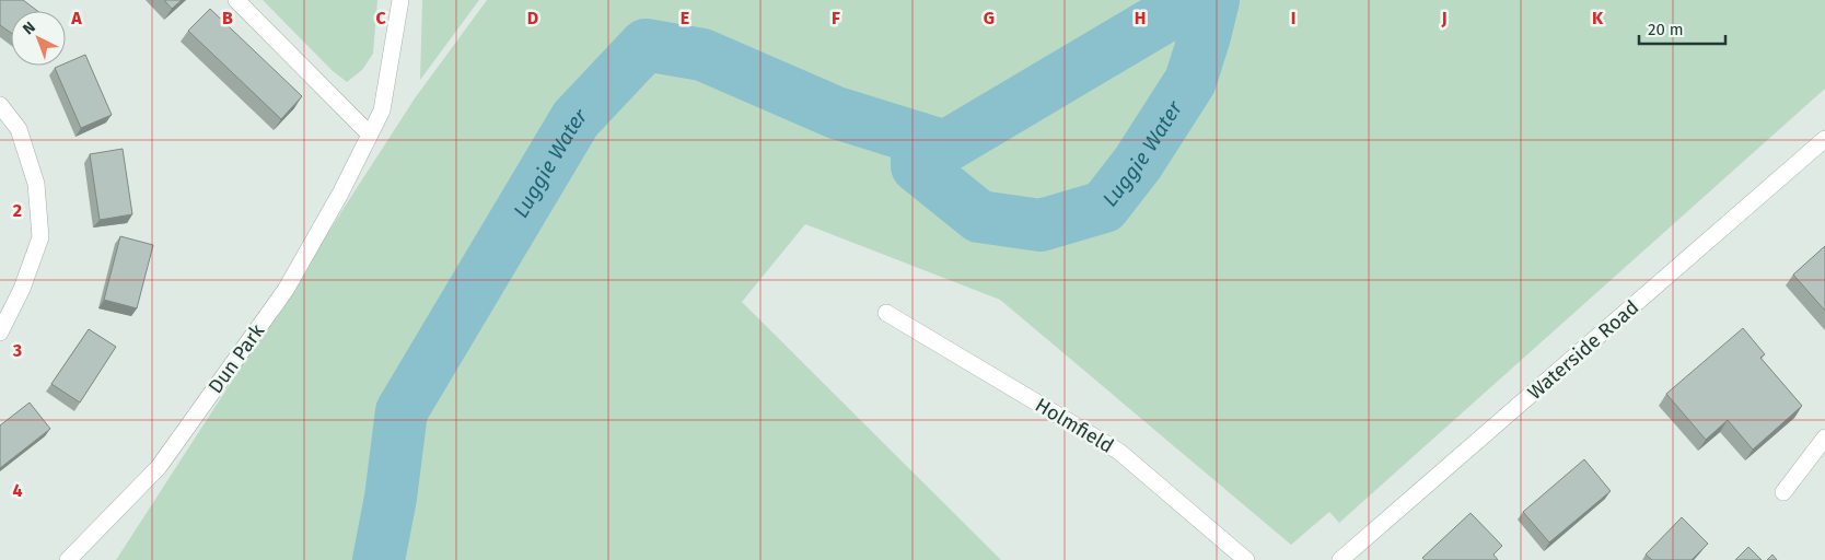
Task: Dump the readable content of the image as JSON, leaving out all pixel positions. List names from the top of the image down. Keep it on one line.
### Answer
{"streets":{"street":["Waterside Road","Dun Park","Holmfield"]},"water":["Luggie Water"],"scale_bar":"20 m","north":"top left","grid":{"columns":["A","B","C","D","E","F","G","H","I","J","K"],"rows":["2","3","4"]}}
